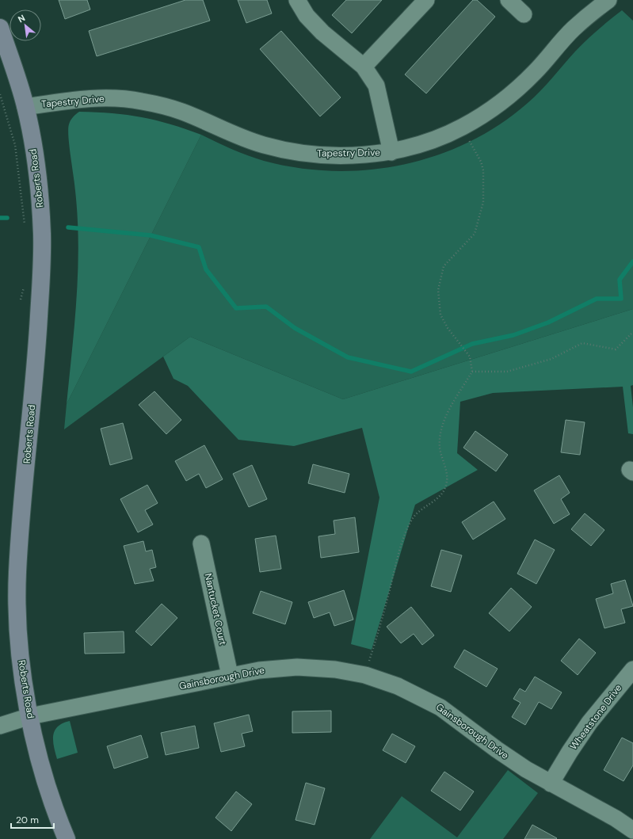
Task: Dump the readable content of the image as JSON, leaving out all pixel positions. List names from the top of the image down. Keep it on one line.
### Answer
{"streets":{"main road":["Roberts Road"],"street":["Tapestry Drive","Nantucket Court","Gainsborough Drive","Wheatstone Drive"]},"crossings":[["Tapestry Drive","Roberts Road"],["Roberts Road","Gainsborough Drive"],["Nantucket Court","Gainsborough Drive"],["Gainsborough Drive","Wheatstone Drive"]],"scale_bar":"20 m","north":"top left"}
